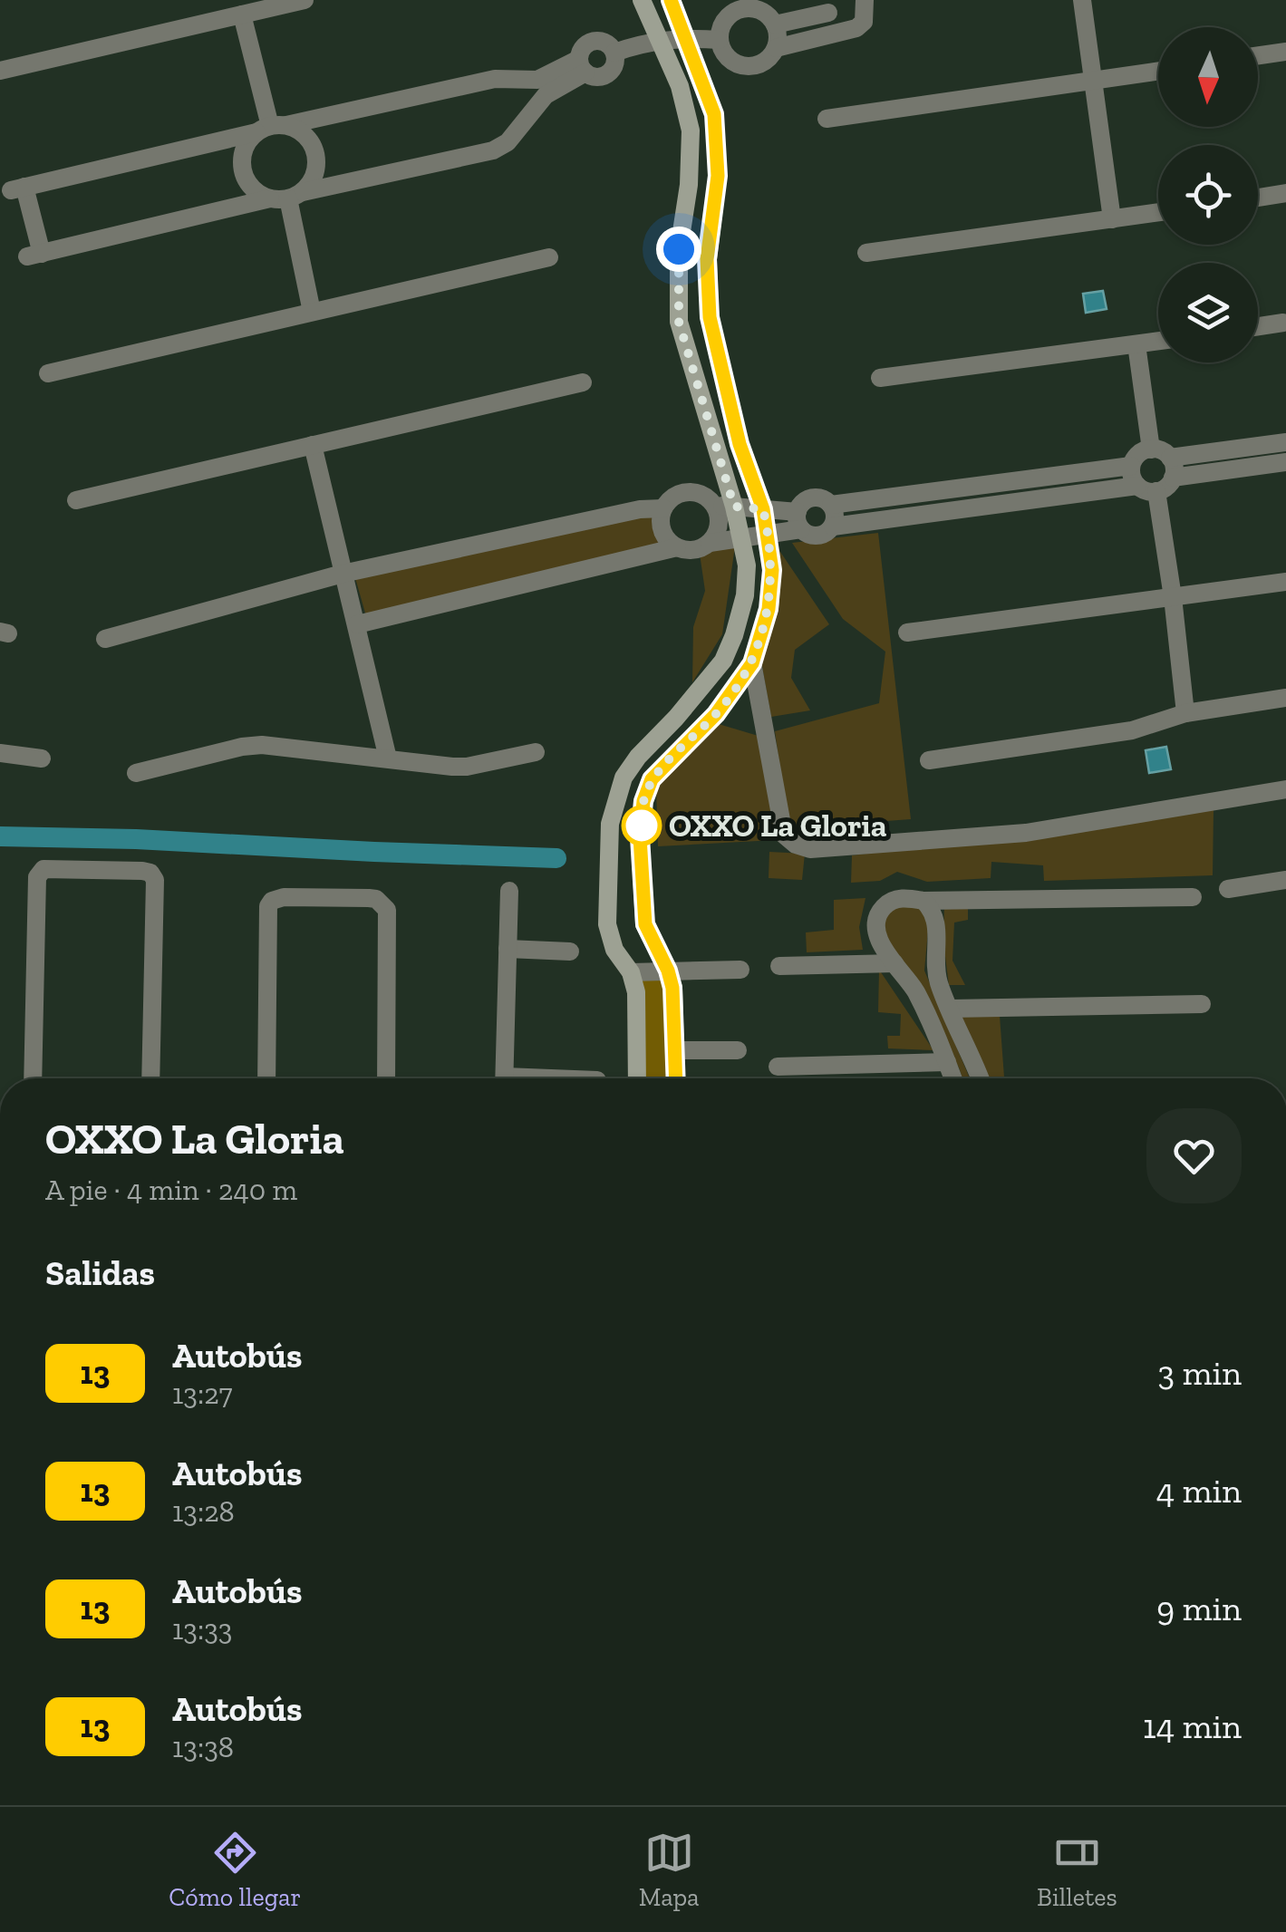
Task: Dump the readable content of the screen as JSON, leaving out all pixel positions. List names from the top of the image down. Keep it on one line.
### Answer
{"places":["OXXO La Gloria"],"lines":["bus line 13"],"north":"bottom","page":{"heading":[["OXXO La Gloria","A pie · 4 min · 240 m"],"Salidas"],"list":[{"mark":"13","name":"Autobús","note":"13:27","value":"3 min"},{"mark":"13","name":"Autobús","note":"13:28","value":"4 min"},{"mark":"13","name":"Autobús","note":"13:33","value":"9 min"},{"mark":"13","name":"Autobús","note":"13:38","value":"14 min"}],"tabs":["Cómo llegar","Mapa","Billetes"]}}
